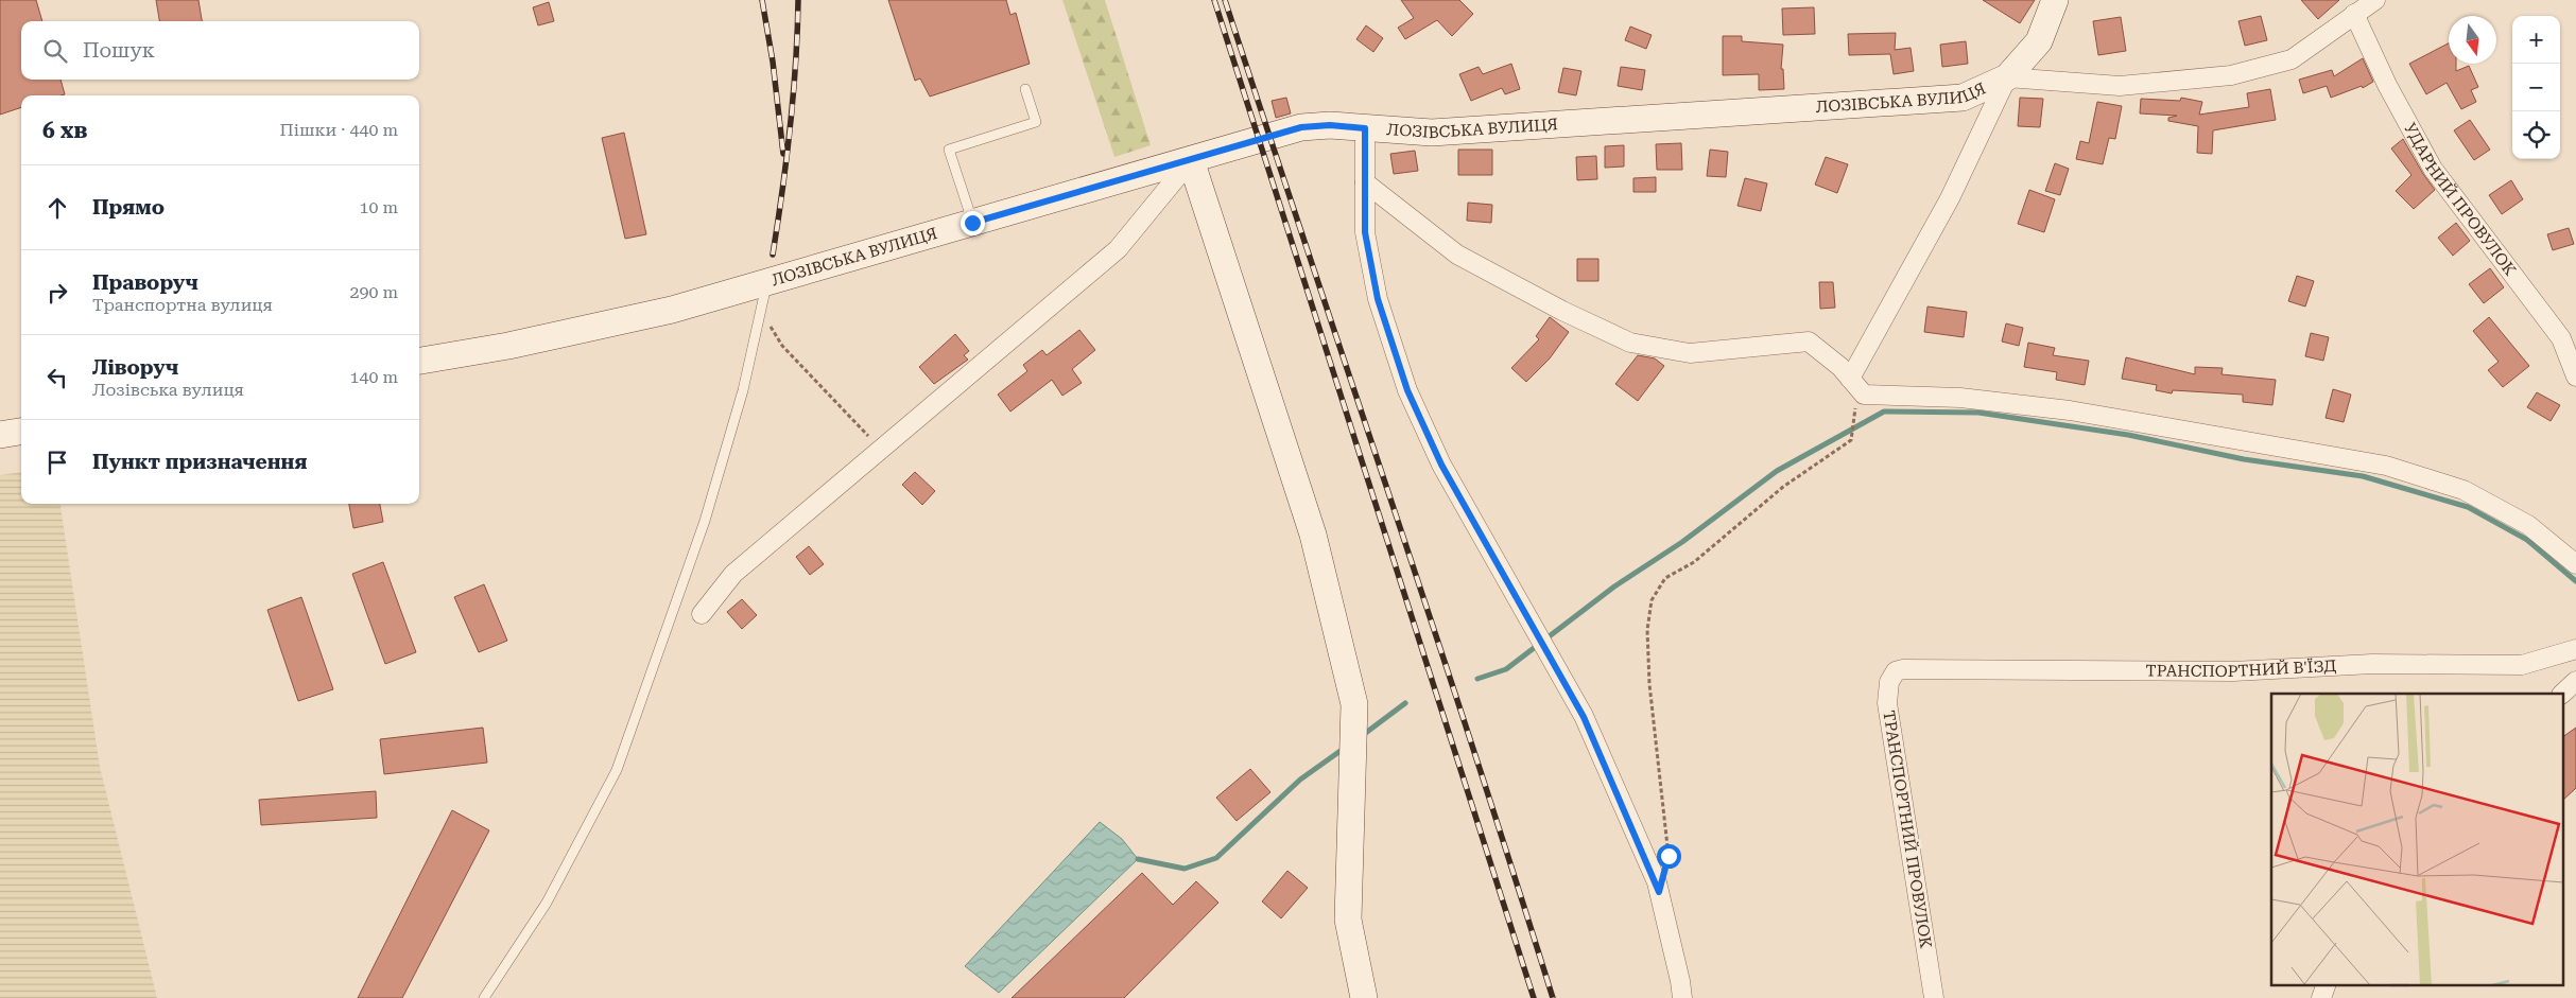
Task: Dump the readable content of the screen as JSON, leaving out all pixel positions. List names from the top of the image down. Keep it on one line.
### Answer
{"streets":{"main road":["ЛОЗІВСЬКА ВУЛИЦЯ"],"street":["УДАРНИЙ ПРОВУЛОК","ТРАНСПОРТНИЙ В'ЇЗД","ТРАНСПОРТНИЙ ПРОВУЛОК"]},"crossings":[["ЛОЗІВСЬКА ВУЛИЦЯ","УДАРНИЙ ПРОВУЛОК"],["ТРАНСПОРТНИЙ В'ЇЗД","ТРАНСПОРТНИЙ ПРОВУЛОК"]],"north":"bottom","page":{"map_buttons":["+","−"],"search":"Пошук","heading":["6 хв","Пішки · 440 m"],"list":[["Прямо","10 m"],["Праворуч","Транспортна вулиця","290 m"],["Ліворуч","Лозівська вулиця","140 m"],"Пункт призначення"]}}
